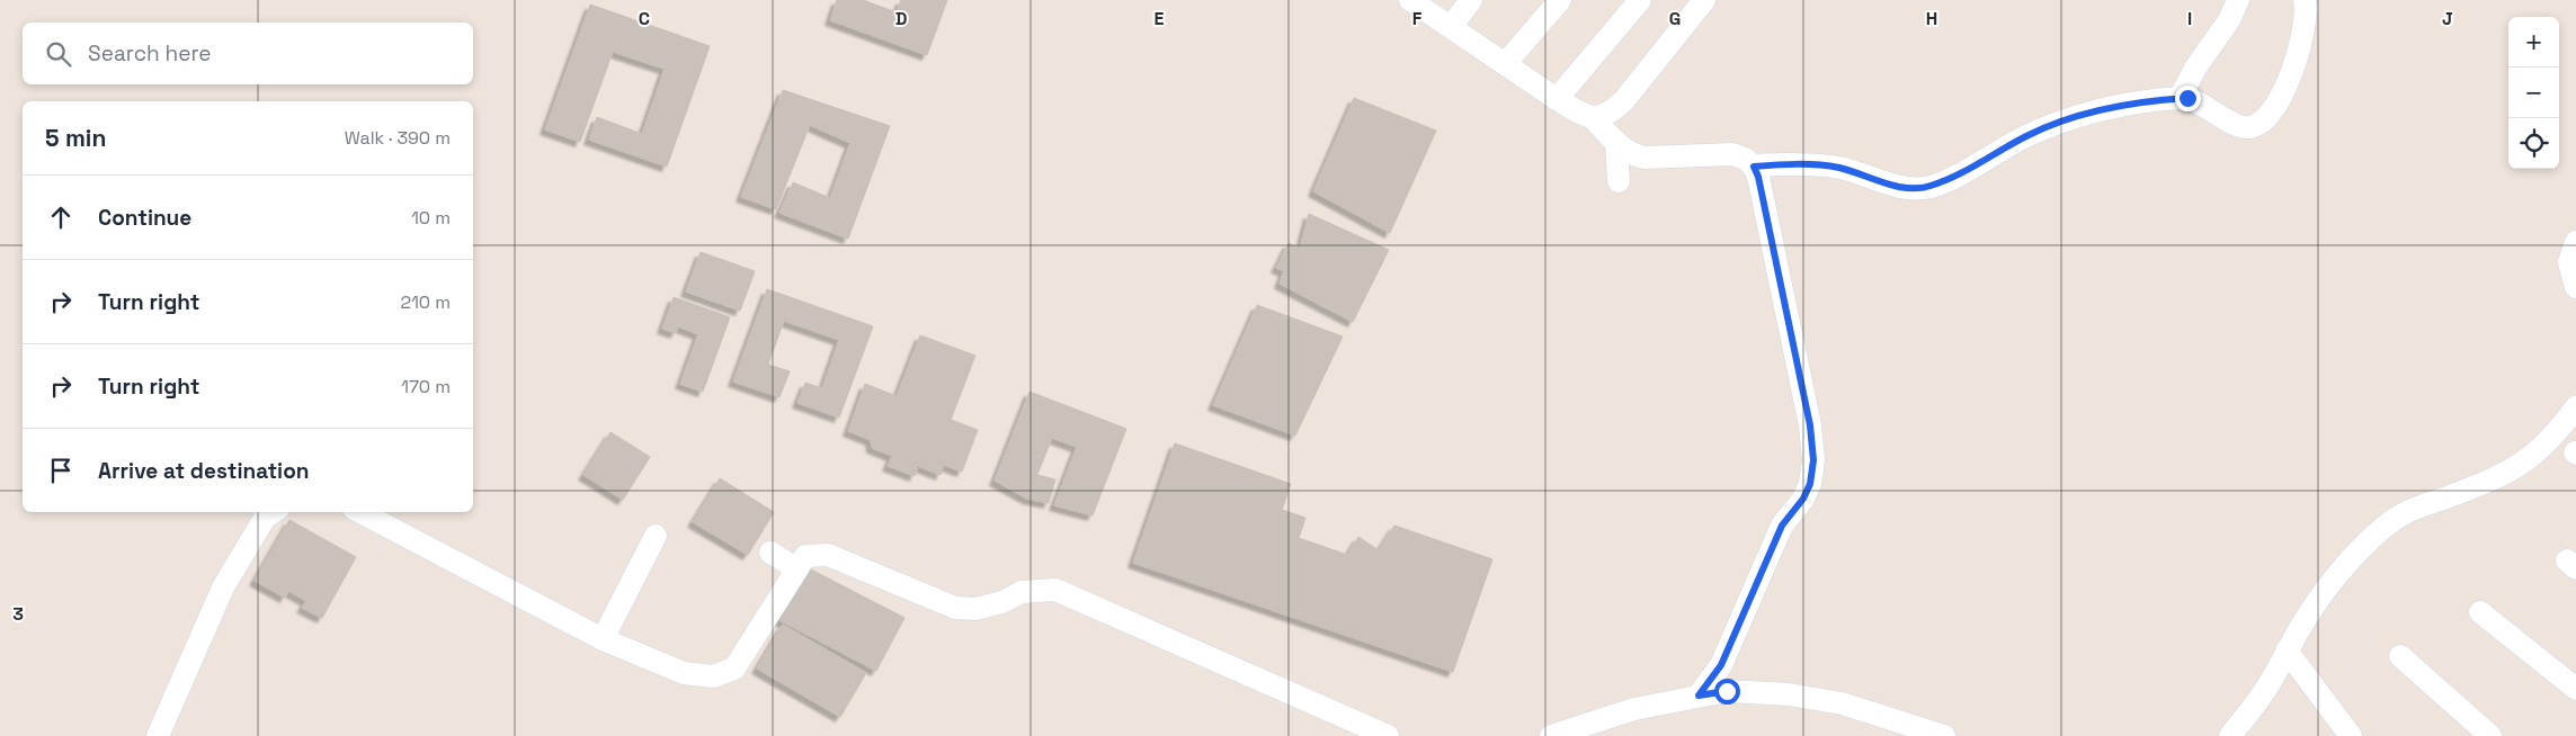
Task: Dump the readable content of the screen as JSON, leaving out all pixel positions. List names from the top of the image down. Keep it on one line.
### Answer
{"page":{"map_buttons":["+","−"],"search":"Search here","heading":["5 min","Walk · 390 m"],"list":[["Continue","10 m"],["Turn right","210 m"],["Turn right","170 m"],"Arrive at destination"]},"grid":{"columns":["C","D","E","F","G","H","I","J"],"rows":["3"]}}
